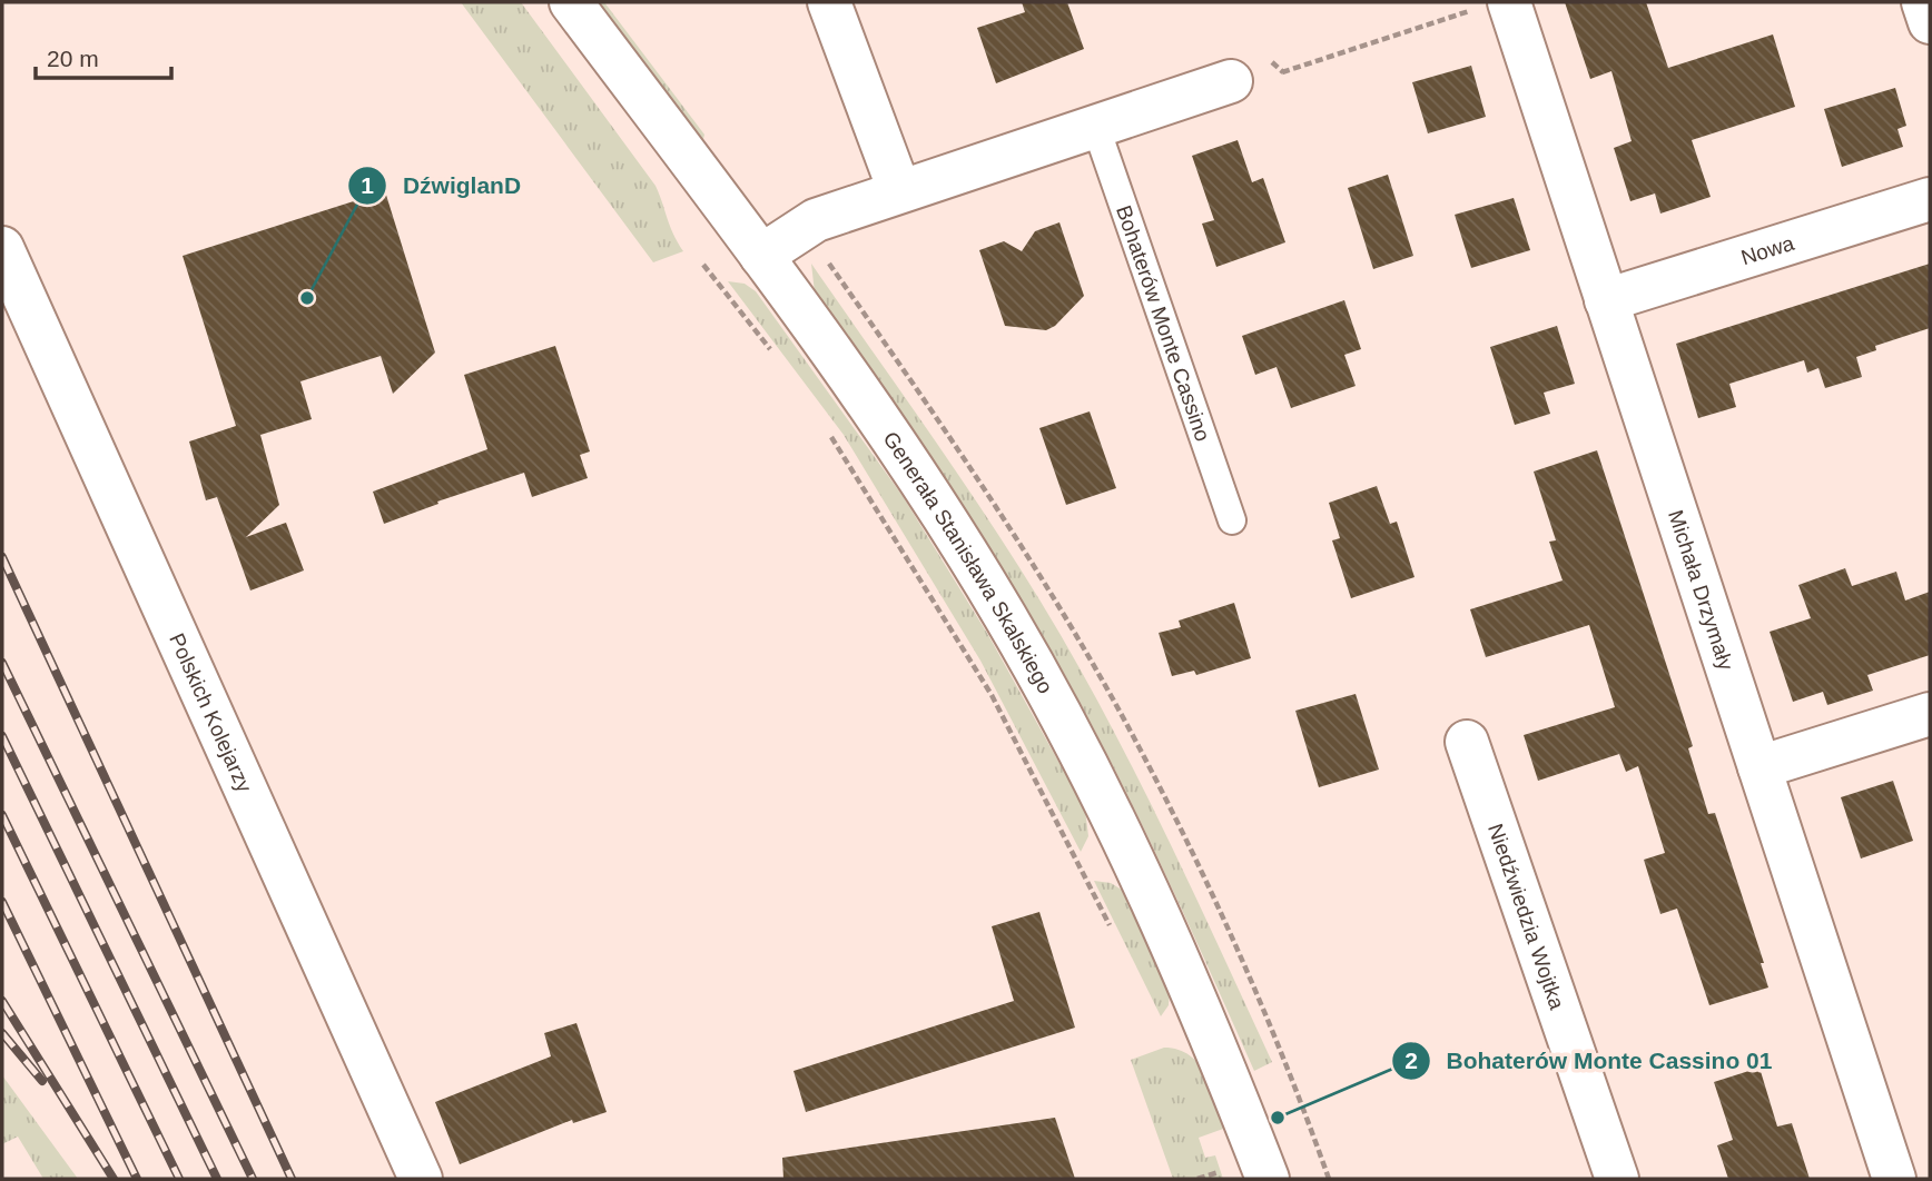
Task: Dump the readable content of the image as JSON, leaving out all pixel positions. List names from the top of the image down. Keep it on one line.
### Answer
{"streets":{"street":["Nowa","Generała Stanisława Skalskiego","Michała Drzymały","Polskich Kolejarzy","Niedźwiedzia Wojtka"],"lane":["Bohaterów Monte Cassino"]},"crossings":[["Nowa","Michała Drzymały"]],"places":["DźwiglanD","Bohaterów Monte Cassino 01"],"scale_bar":"20 m"}
